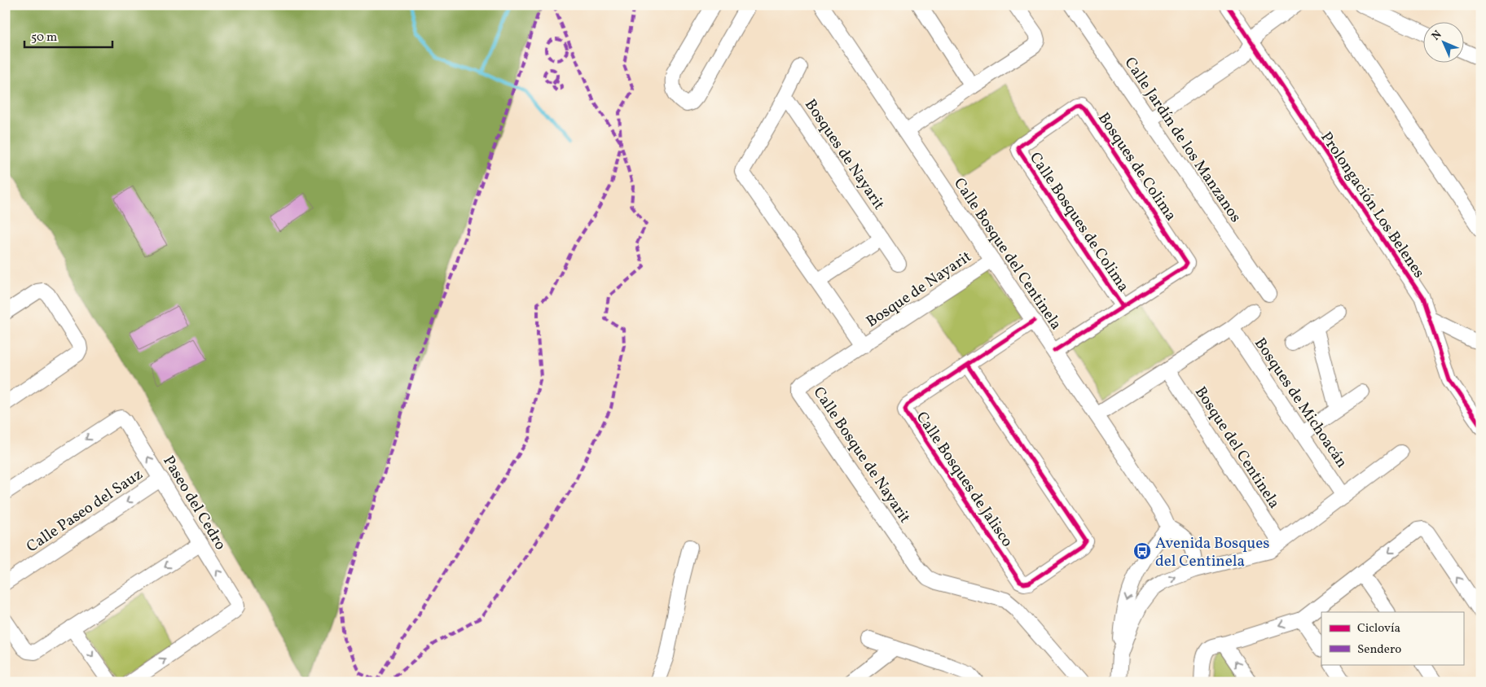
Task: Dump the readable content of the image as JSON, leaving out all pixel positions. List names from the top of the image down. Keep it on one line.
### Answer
{"streets":{"street":["Calle Jardín de los Manzanos","Bosques de Nayarit","Bosques de Colima","Prolongación Los Belenes","Calle Bosques de Colima","Calle Bosque del Centinela","Bosque de Nayarit","Bosques de Michoacán","Bosque del Centinela","Calle Bosque de Nayarit","Calle Bosques de Jalisco","Paseo del Cedro","Calle Paseo del Sauz"]},"crossings":[["Bosques de Colima","Calle Bosques de Colima"],["Calle Bosques de Colima","Calle Bosque del Centinela"],["Calle Bosque del Centinela","Bosque de Nayarit"],["Calle Bosque del Centinela","Calle Bosques de Jalisco"],["Bosque de Nayarit","Calle Bosque de Nayarit"],["Paseo del Cedro","Calle Paseo del Sauz"]],"places":{"bus stop":["Avenida Bosques del Centinela"]},"legend":["Ciclovía","Sendero"],"scale_bar":"50 m","north":"top left"}
